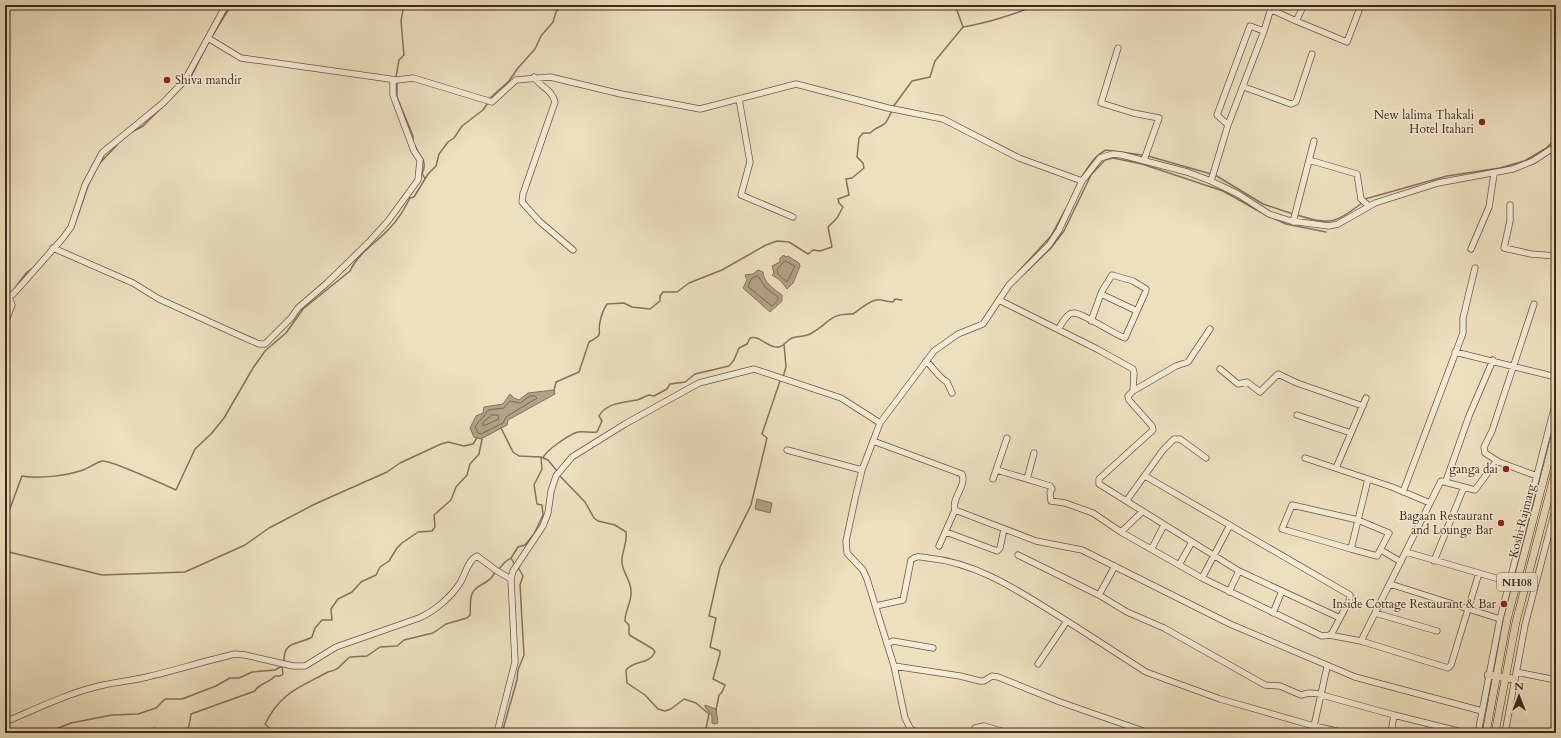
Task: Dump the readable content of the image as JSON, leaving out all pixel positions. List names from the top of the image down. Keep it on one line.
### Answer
{"streets":{"main road":["Koshi Rajmarg","NH08"]},"places":["Shiva mandir","New lalima Thakali Hotel Itahari","ganga dai","Bagaan Restaurant and Lounge Bar","Inside Cottage Restaurant & Bar"],"north":"top"}
